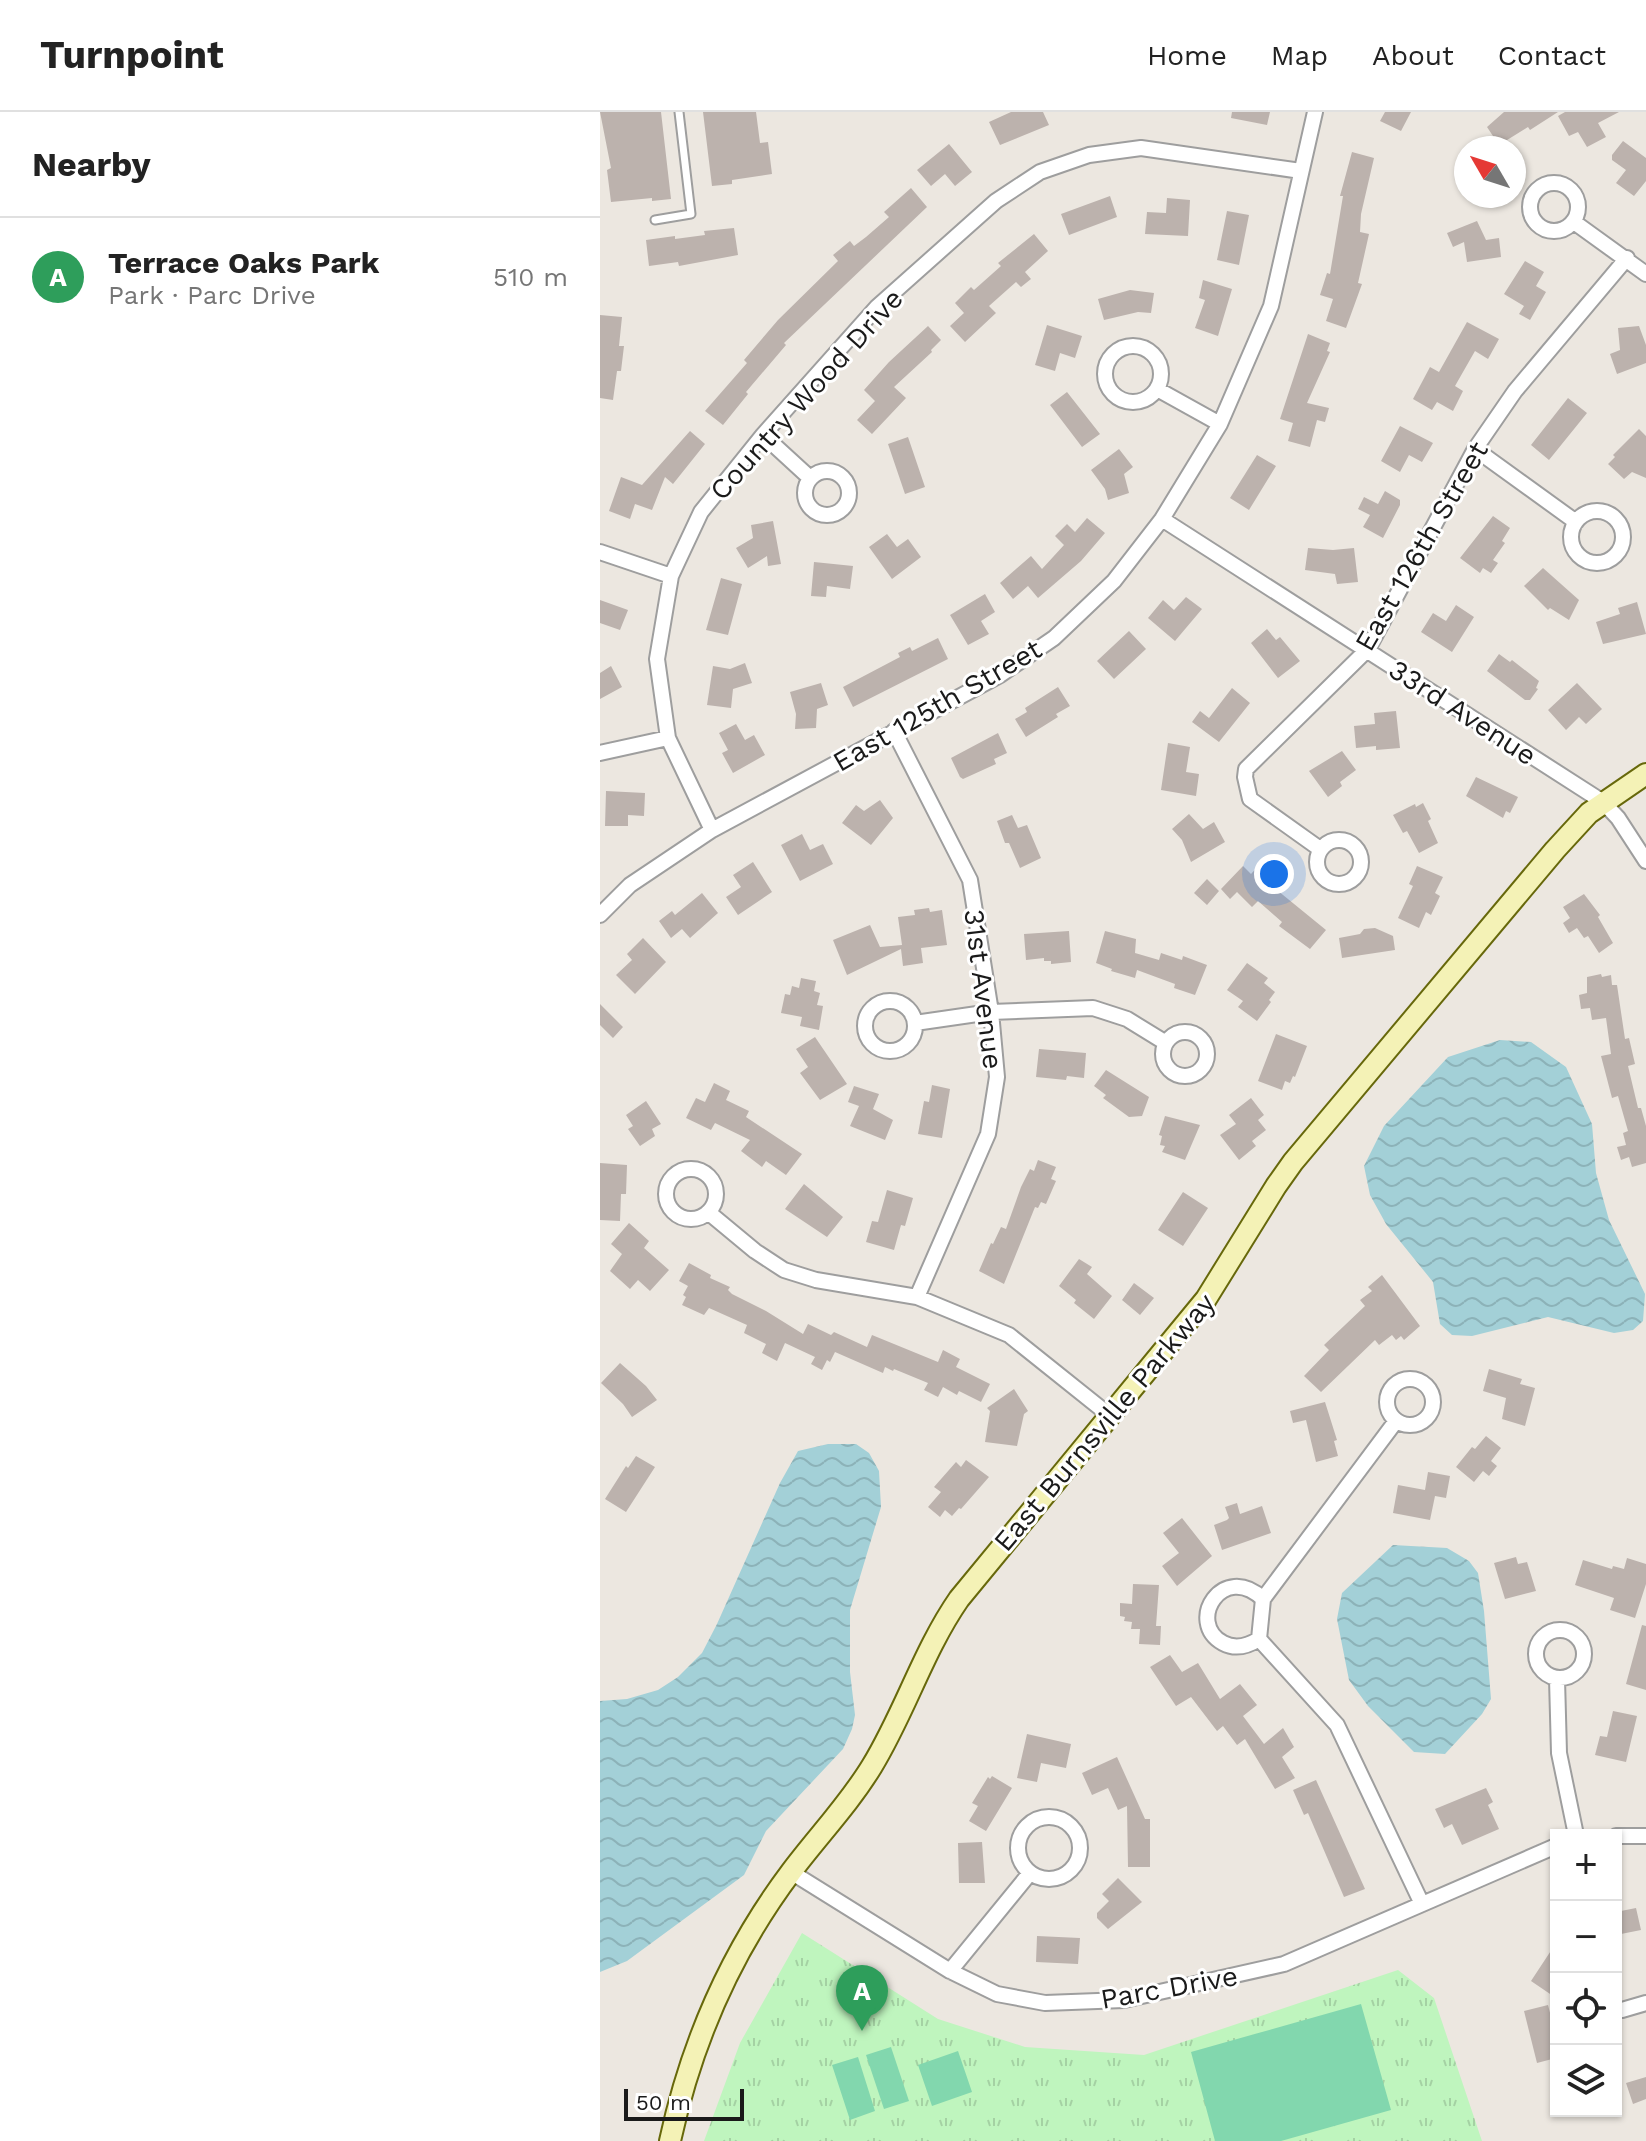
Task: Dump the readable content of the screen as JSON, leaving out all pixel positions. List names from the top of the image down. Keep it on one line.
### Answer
{"streets":{"street":["Country Wood Drive","East 126th Street","East 125th Street","33rd Avenue","31st Avenue","East Burnsville Parkway","Parc Drive"]},"crossings":[["Country Wood Drive","East 125th Street"],["East 126th Street","33rd Avenue"],["East 125th Street","33rd Avenue"],["East 125th Street","31st Avenue"],["33rd Avenue","East Burnsville Parkway"],["East Burnsville Parkway","Parc Drive"]],"scale_bar":"50 m","north":"top left","page":{"header":"Turnpoint","nav":["Home","Map","About","Contact"],"heading":"Nearby","list":[{"mark":"A","name":"Terrace Oaks Park","note":"Park · Parc Drive","value":"510 m"}],"map_buttons":["+","−"],"pins":"A","scale":"50 m"}}
